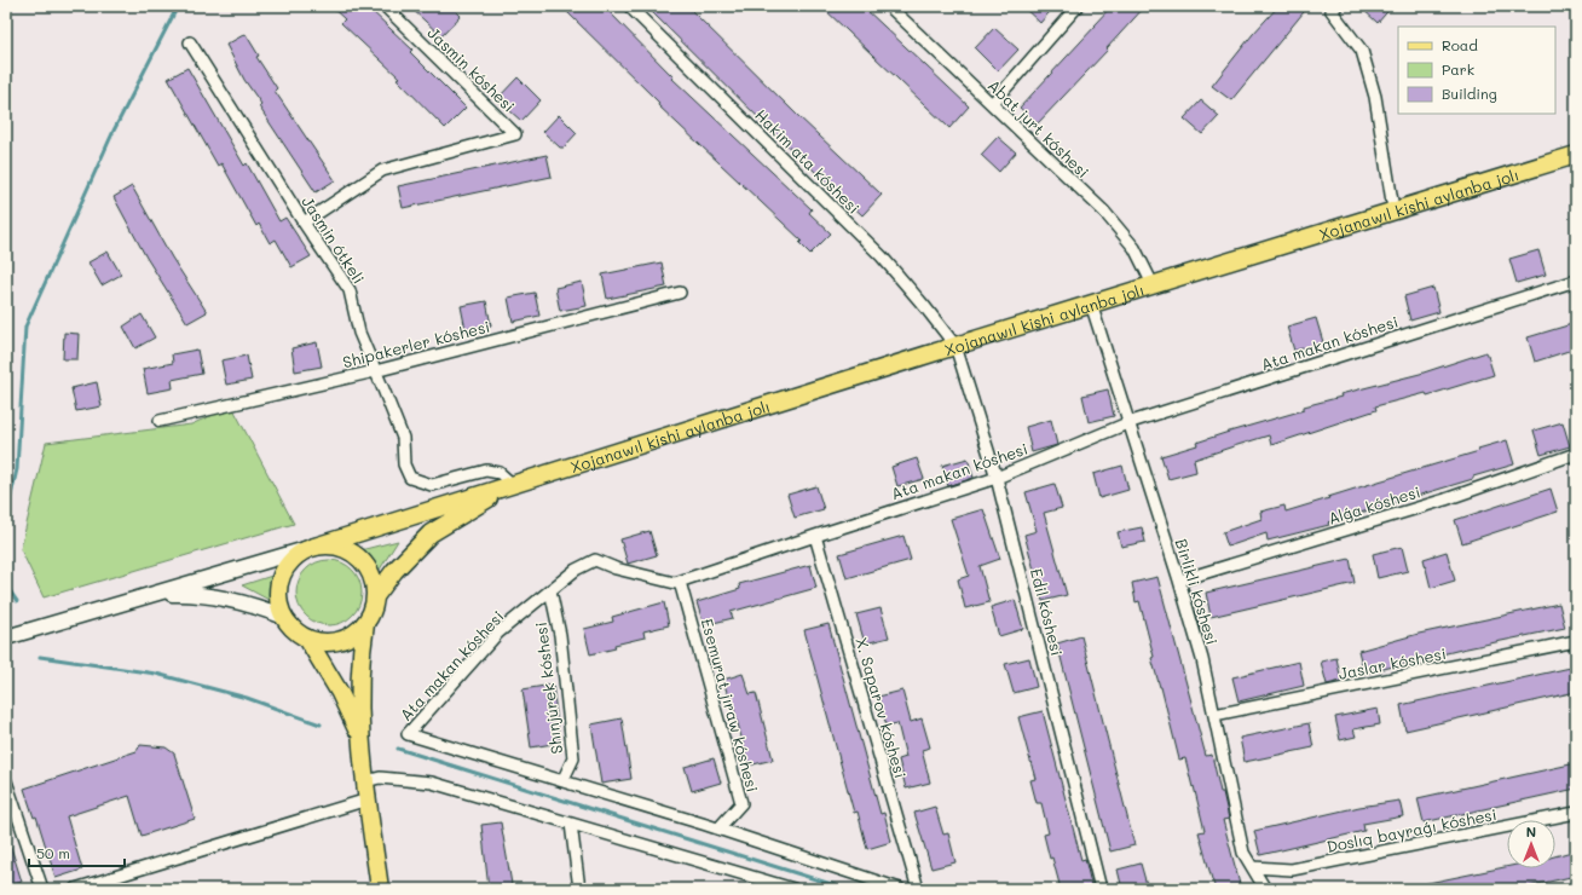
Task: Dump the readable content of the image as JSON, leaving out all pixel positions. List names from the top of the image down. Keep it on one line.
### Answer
{"streets":{"main road":["Xojanawıl kishi aylanba jolı"],"street":["Jasmin kóshesi","Abat jurt kóshesi","Hakim ata kóshesi","Jasmin ótkeli","Ata makan kóshesi","Shipakerler kóshesi","Alǵa kóshesi","Birlikli kóshesi","Edil kóshesi","Jaslar kóshesi","Shınjúrek kóshesi","Esemurat jıraw kóshesi","X. Saparov kóshesi","Doslıq bayraǵı kóshesi"]},"crossings":[["Jasmin kóshesi","Jasmin ótkeli"],["Abat jurt kóshesi","Xojanawıl kishi aylanba jolı"],["Hakim ata kóshesi","Xojanawıl kishi aylanba jolı"],["Hakim ata kóshesi","Edil kóshesi"],["Xojanawıl kishi aylanba jolı","Jasmin ótkeli"],["Xojanawıl kishi aylanba jolı","Birlikli kóshesi"],["Xojanawıl kishi aylanba jolı","Edil kóshesi"],["Jasmin ótkeli","Shipakerler kóshesi"],["Ata makan kóshesi","Birlikli kóshesi"],["Ata makan kóshesi","Edil kóshesi"],["Ata makan kóshesi","Shınjúrek kóshesi"],["Ata makan kóshesi","Esemurat jıraw kóshesi"],["Ata makan kóshesi","X. Saparov kóshesi"],["Alǵa kóshesi","Birlikli kóshesi"],["Birlikli kóshesi","Jaslar kóshesi"],["Birlikli kóshesi","Doslıq bayraǵı kóshesi"]],"legend":["Road","Park","Building"],"scale_bar":"50 m","north":"top"}
